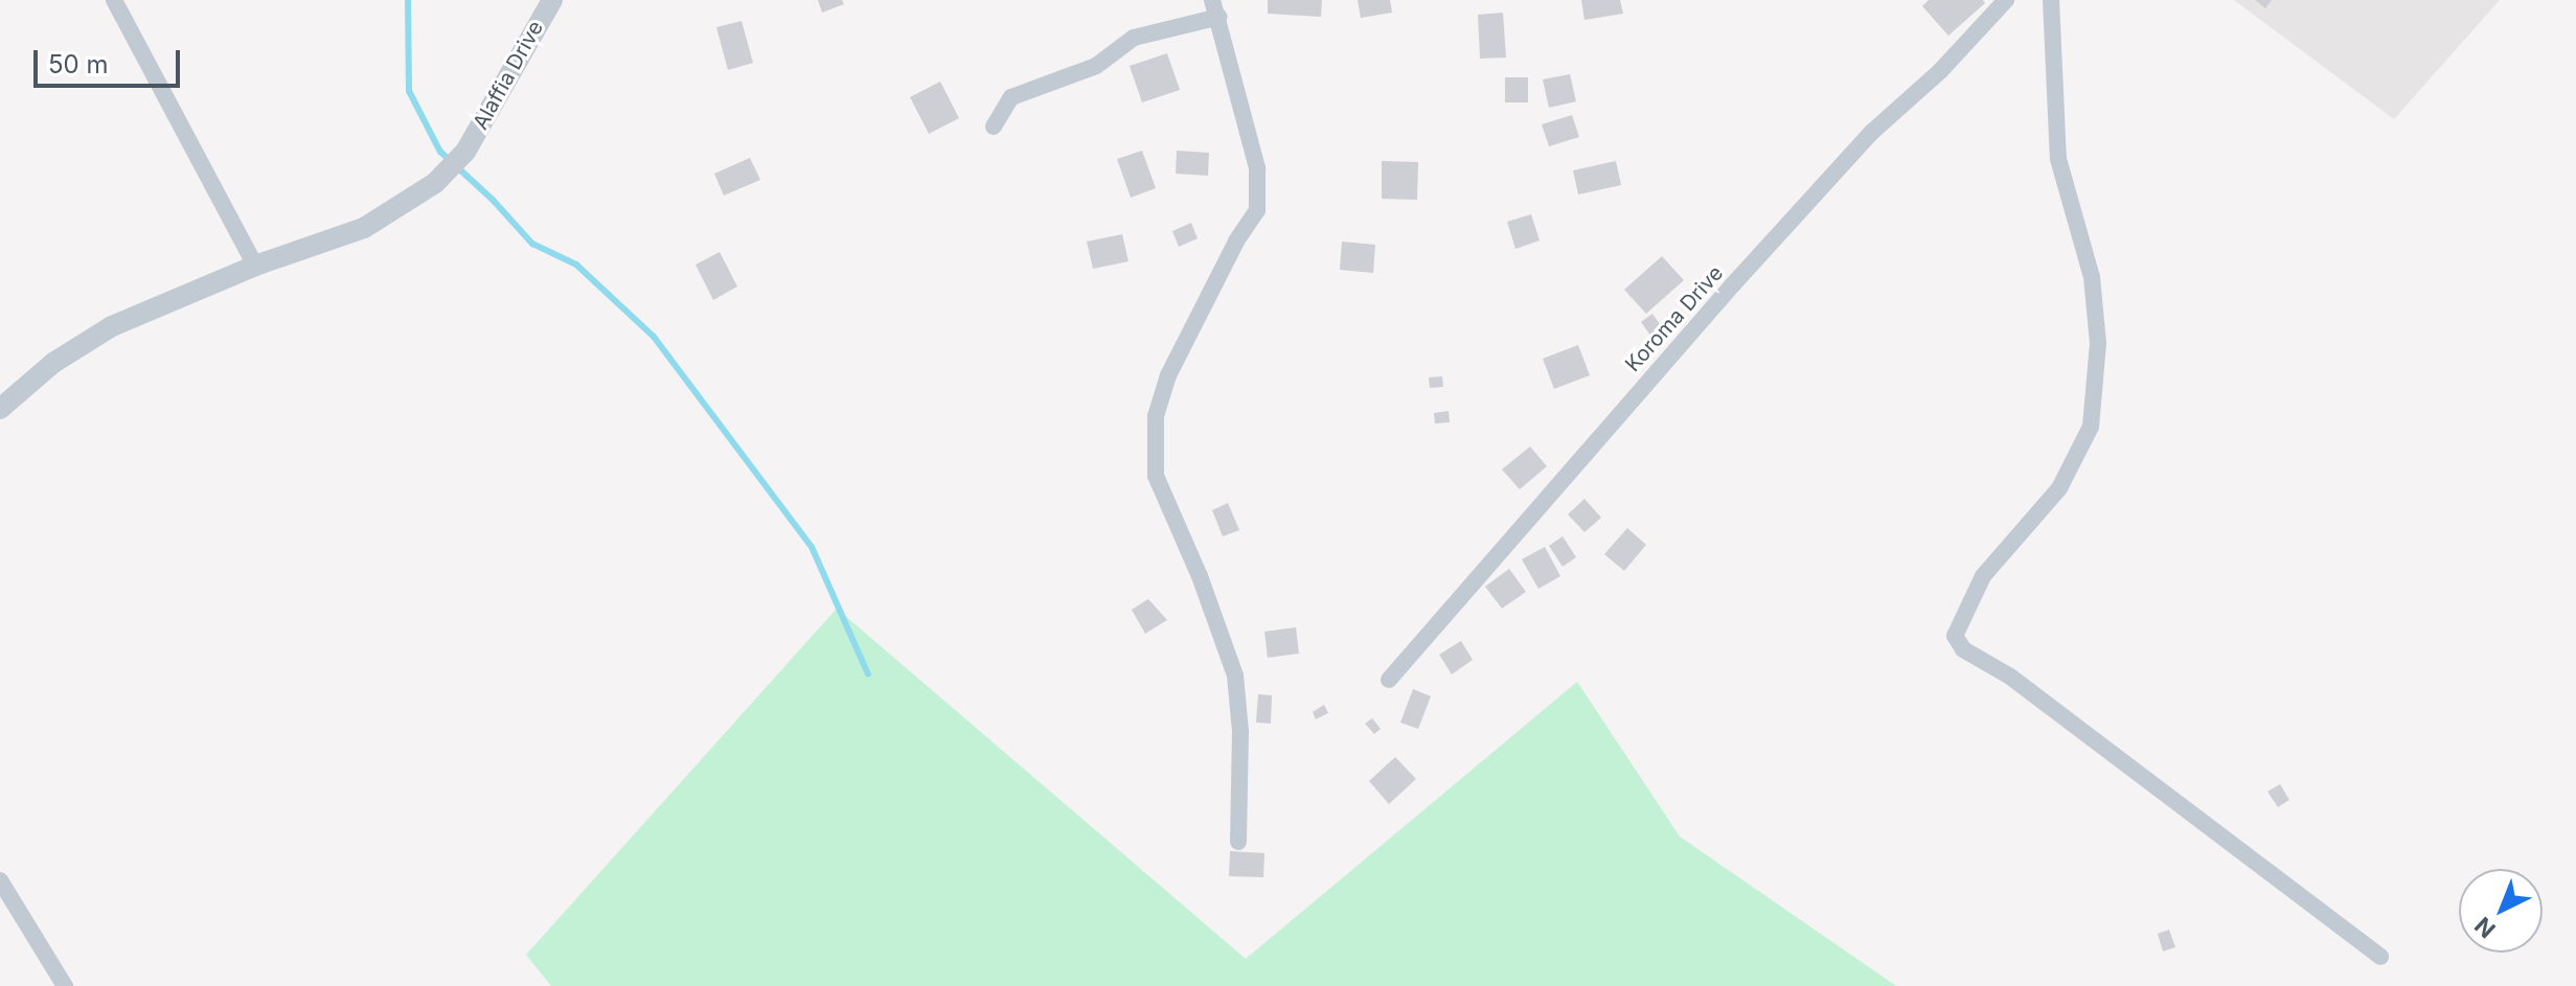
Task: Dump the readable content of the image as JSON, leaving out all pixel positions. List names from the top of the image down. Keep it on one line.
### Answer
{"streets":{"street":["Alaffia Drive","Koroma Drive"]},"scale_bar":"50 m","north":"bottom left"}
